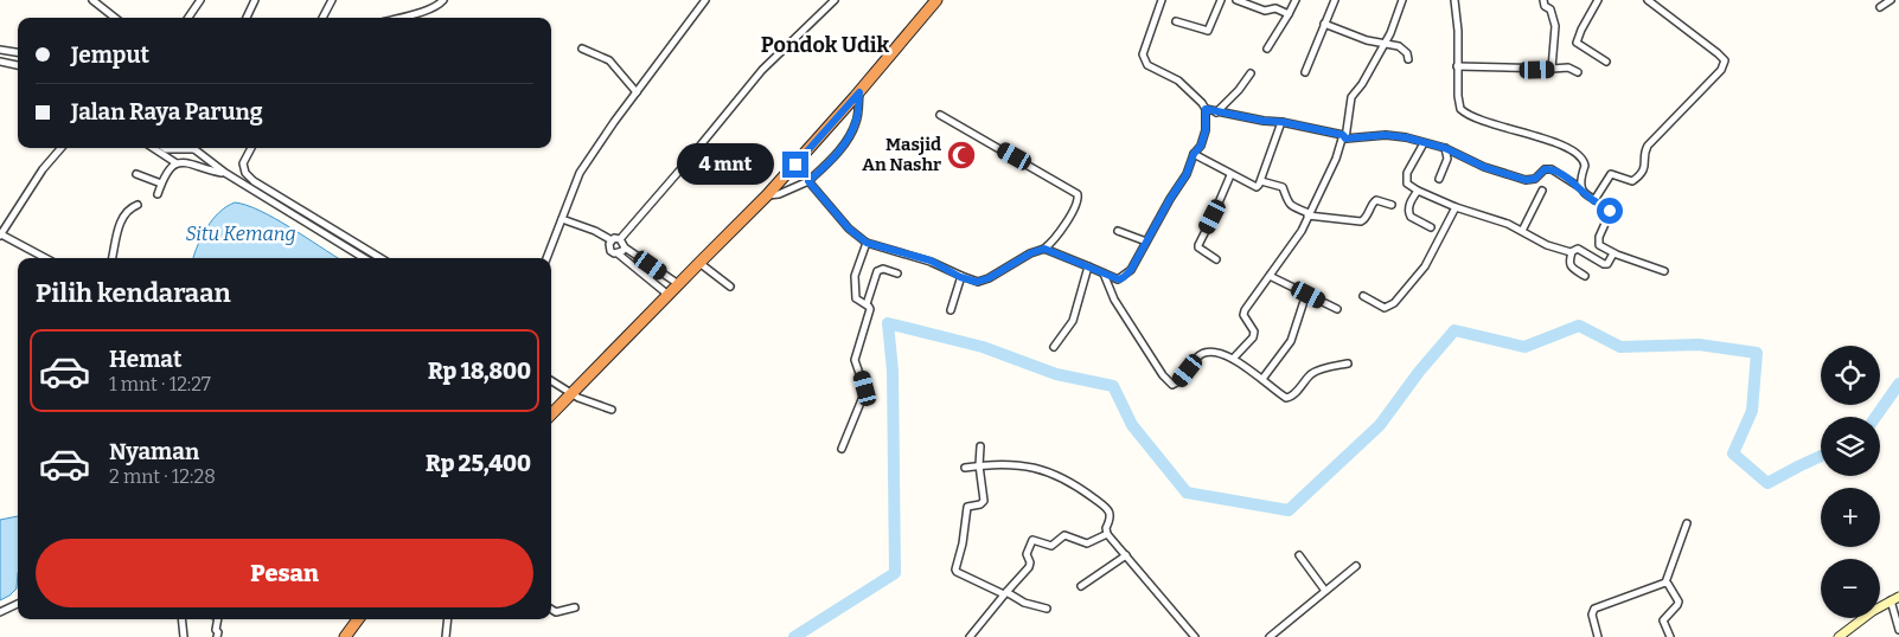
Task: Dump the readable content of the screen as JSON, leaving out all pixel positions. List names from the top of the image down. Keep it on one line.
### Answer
{"districts":["Pondok Udik"],"water":["Situ Kemang"],"places":{"mosque":["Masjid An Nashr"]},"page":{"banner":["Jemput","Jalan Raya Parung"],"bubble":"4 mnt","heading":"Pilih kendaraan","list":[{"name":"Hemat","note":"1 mnt · 12:27","value":"Rp 18,800"},{"name":"Nyaman","note":"2 mnt · 12:28","value":"Rp 25,400"}],"map_buttons":["+","−"],"buttons":"Pesan"}}
